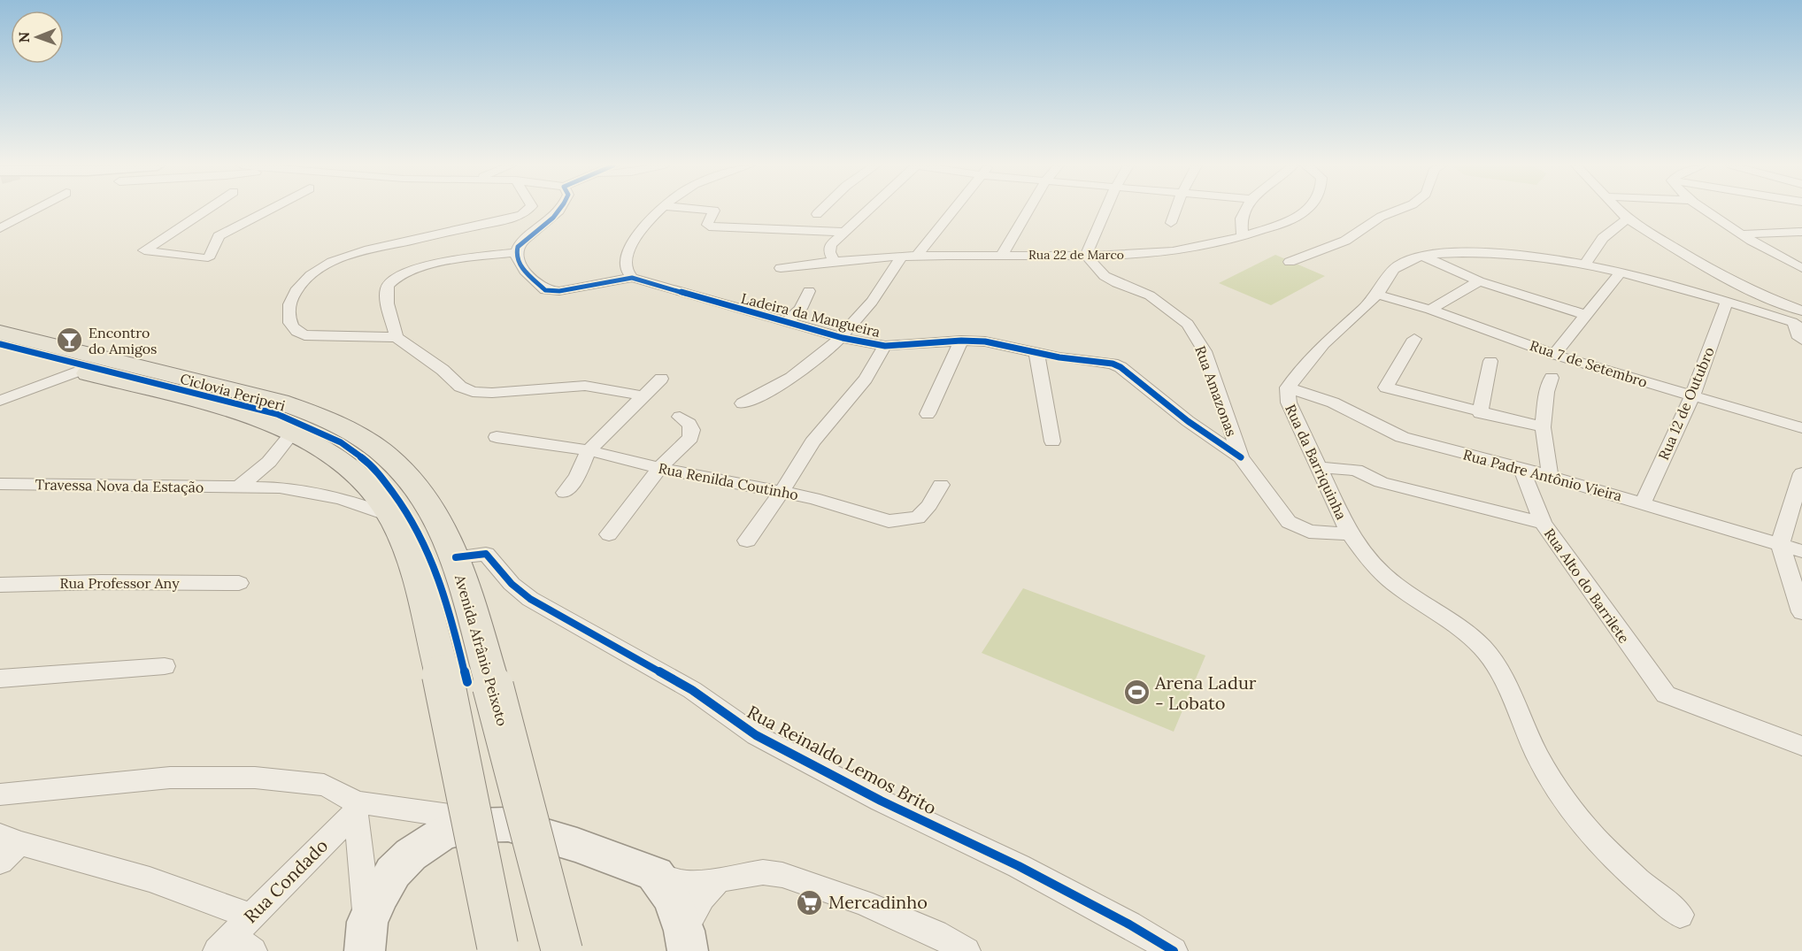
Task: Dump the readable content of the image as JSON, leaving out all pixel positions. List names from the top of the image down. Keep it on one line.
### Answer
{"streets":{"main road":["Avenida Afrânio Peixoto"],"street":["Rua 22 de Marco","Ladeira da Mangueira","Rua 7 de Setembro","Rua Amazonas","Rua 12 de Outubro","Rua da Barriquinha","Rua Padre Antônio Vieira","Rua Renilda Coutinho","Travessa Nova da Estação","Rua Professor Any","Rua Alto do Barrilete","Rua Reinaldo Lemos Brito","Rua Condado"],"cycle path":["Ciclovia Periperi"]},"crossings":[["Rua 22 de Marco","Rua Amazonas"],["Ladeira da Mangueira","Rua Amazonas"],["Rua 7 de Setembro","Rua 12 de Outubro"],["Rua 12 de Outubro","Rua Padre Antônio Vieira"],["Rua da Barriquinha","Rua Padre Antônio Vieira"],["Rua Padre Antônio Vieira","Rua Alto do Barrilete"],["Avenida Afrânio Peixoto","Rua Reinaldo Lemos Brito"]],"places":{"bar":["Encontro do Amigos"],"sports":["Arena Ladur - Lobato"],"supermarket":["Mercadinho"]},"north":"left"}
